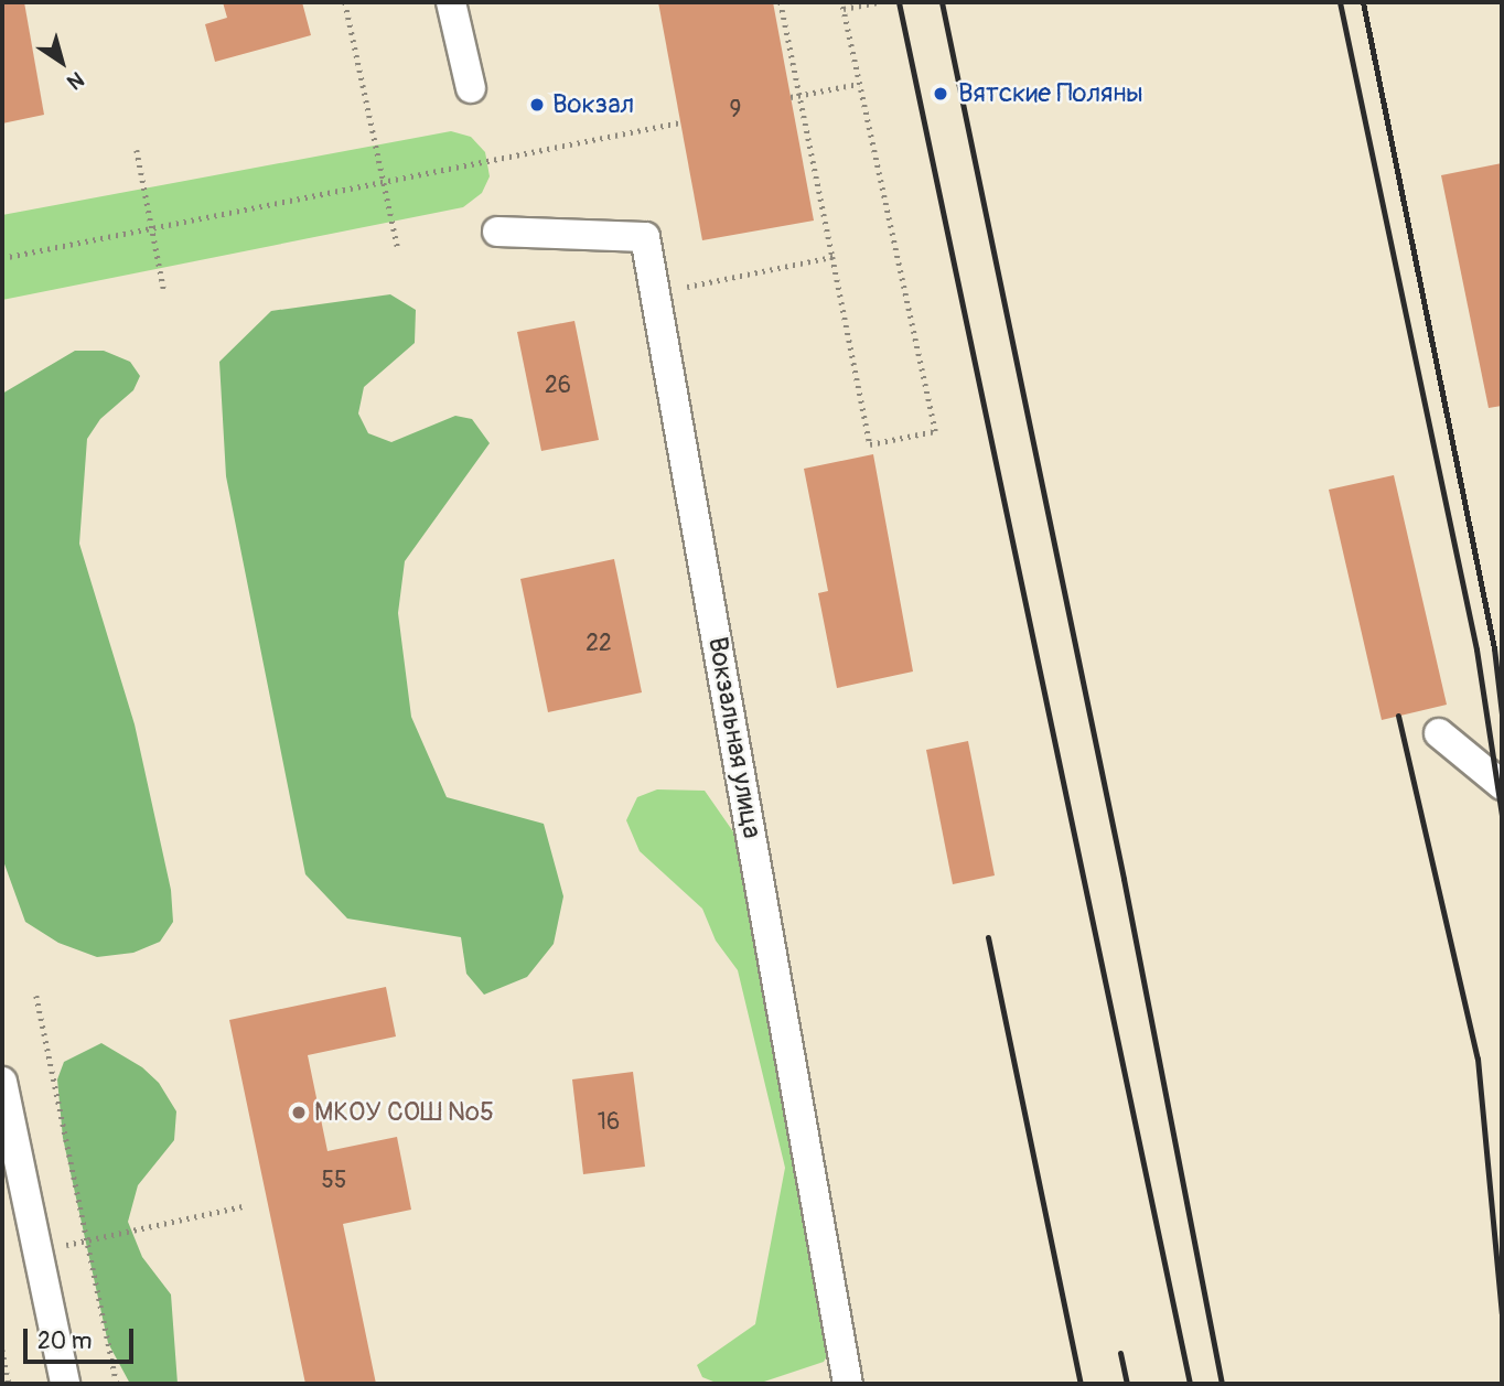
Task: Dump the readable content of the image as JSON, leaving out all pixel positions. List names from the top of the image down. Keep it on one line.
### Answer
{"streets":{"street":["Вокзальная улица"]},"places":["Вятские Поляны","Вокзал","МКОУ СОШ №5"],"house_numbers":["9","26","22","16","55"],"scale_bar":"20 m","north":"bottom right"}
